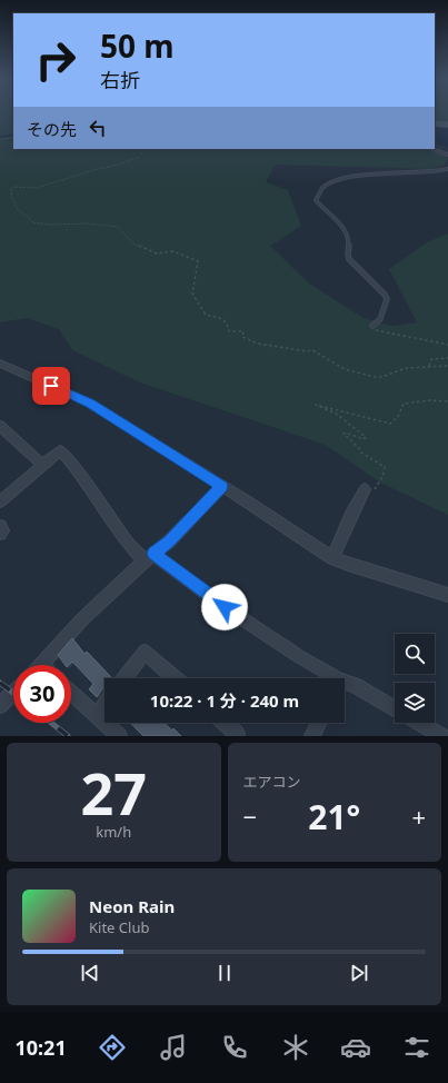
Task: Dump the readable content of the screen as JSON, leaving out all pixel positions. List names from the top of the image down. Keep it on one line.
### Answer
{"page":{"turn":["50 m","右折"],"then":"その先","limit":"30","trip":"10:22 · 1 分 · 240 m","tile":[["27","km/h"],"エアコン"],"heat":["−","21°","+"],"song":["Neon Rain","Kite Club"],"tabs":"10:21"}}
